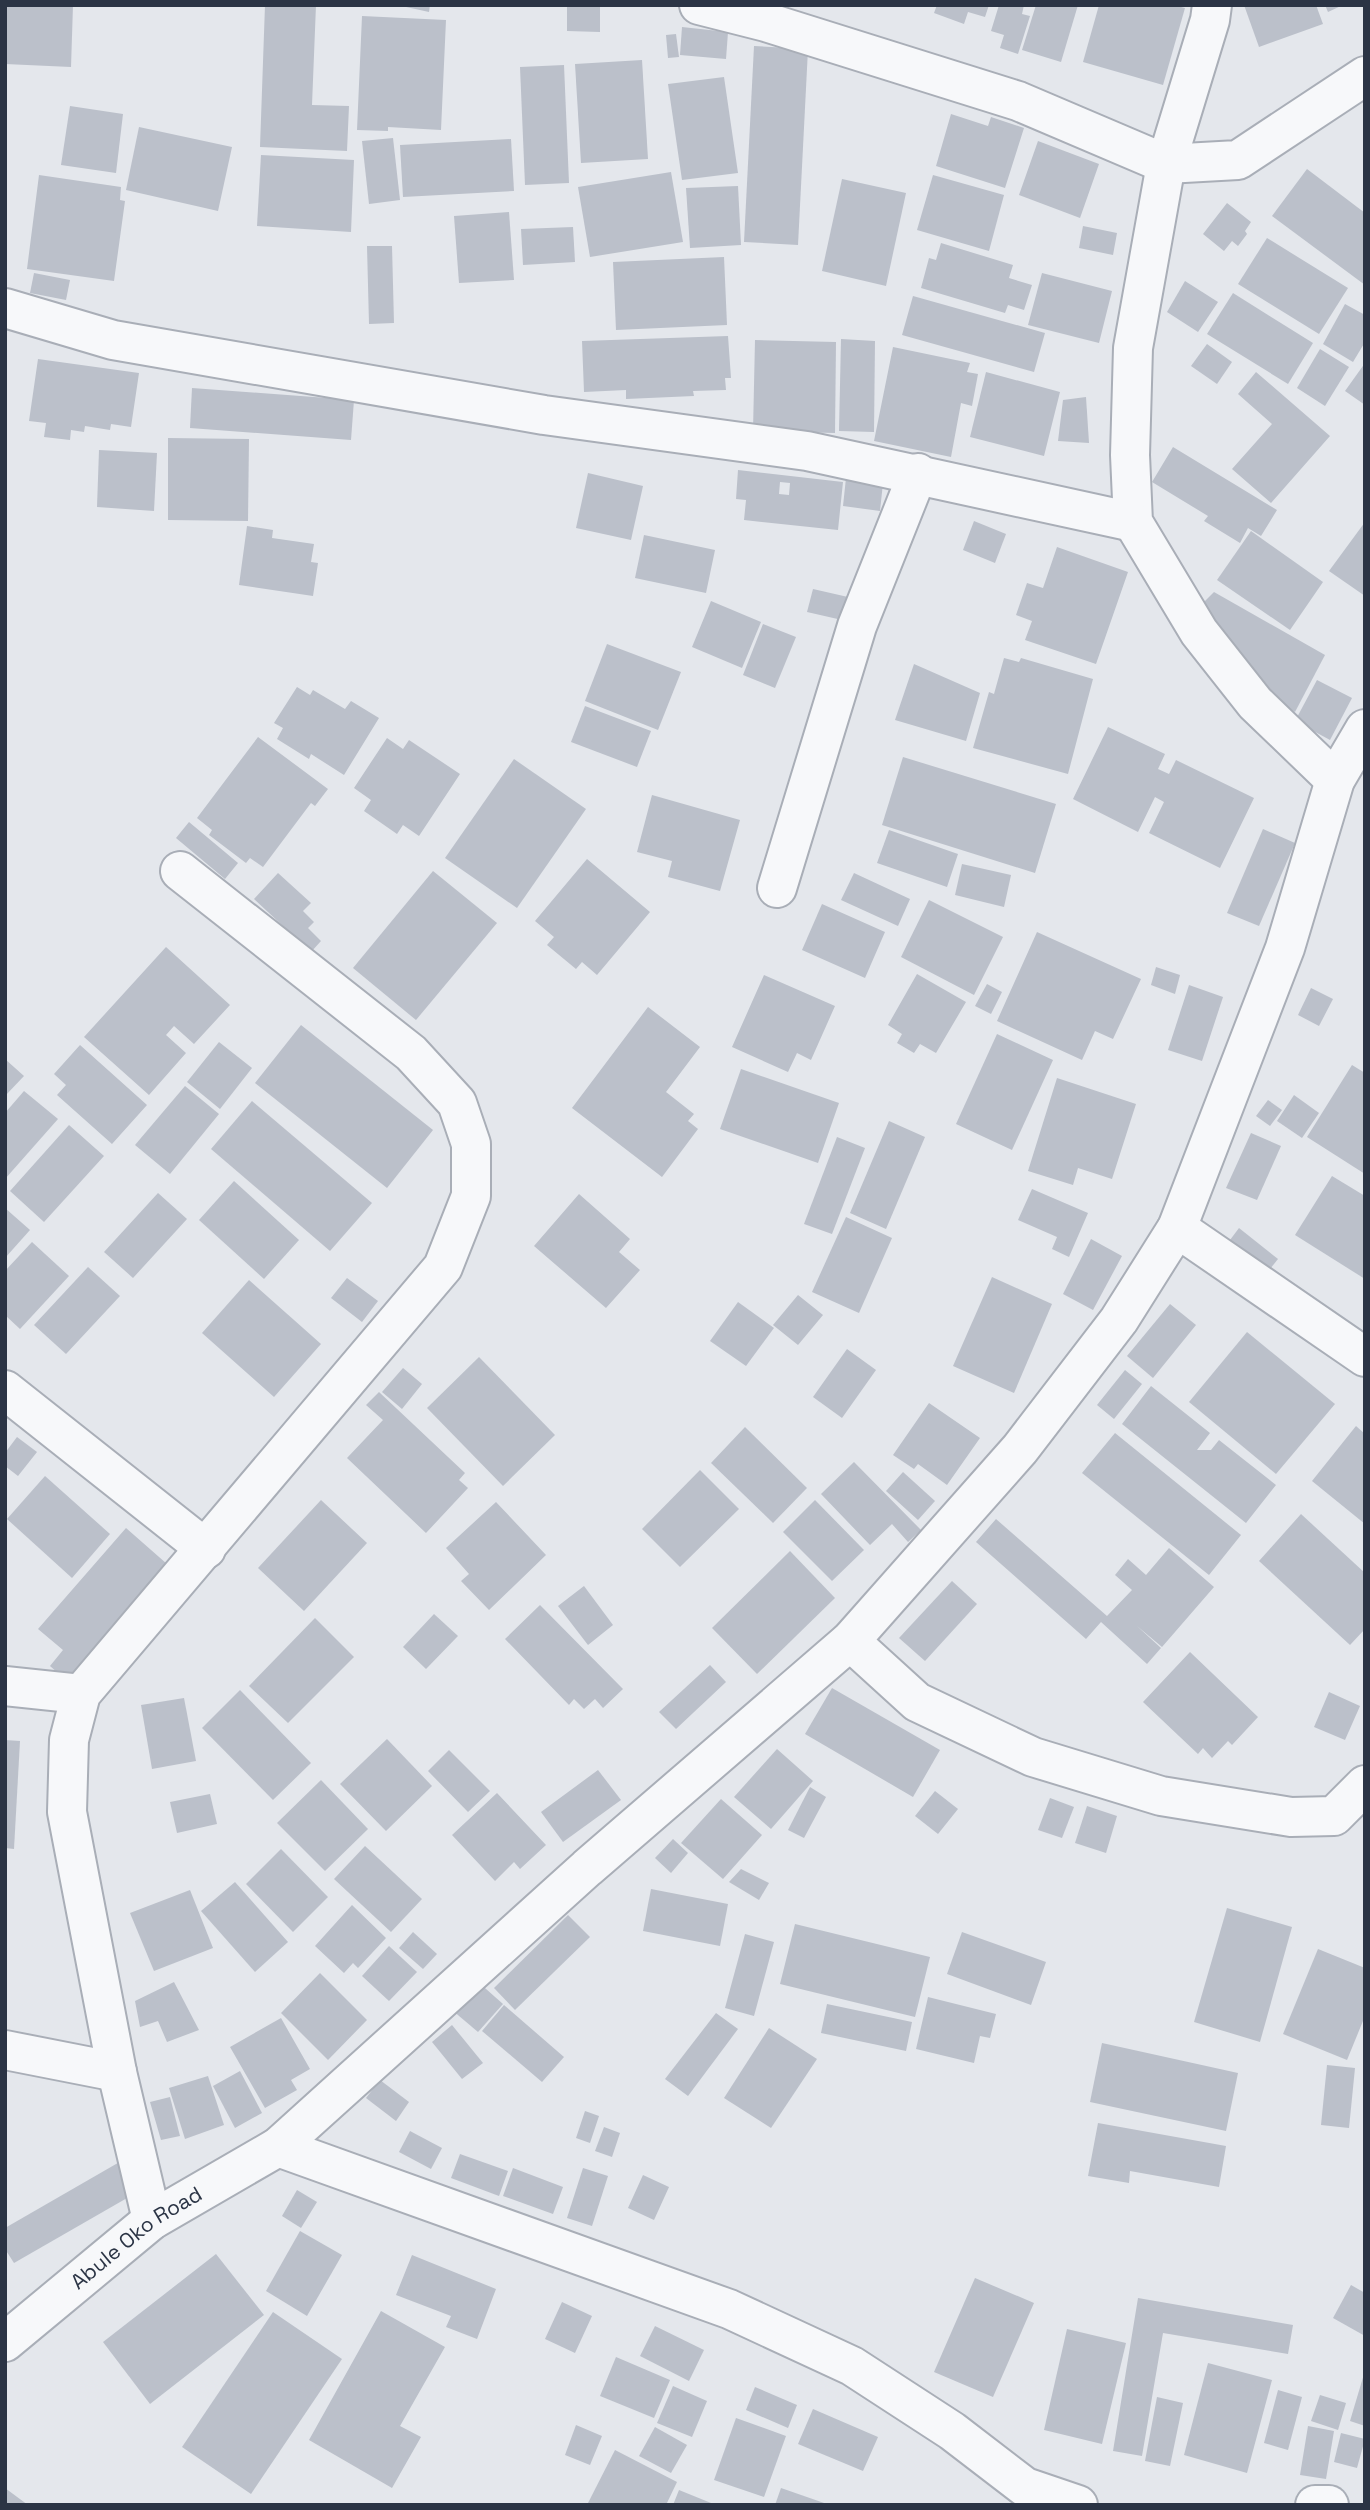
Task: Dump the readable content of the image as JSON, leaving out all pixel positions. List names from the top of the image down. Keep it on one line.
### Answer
{"streets":{"street":["Abule Oko Road"]}}
